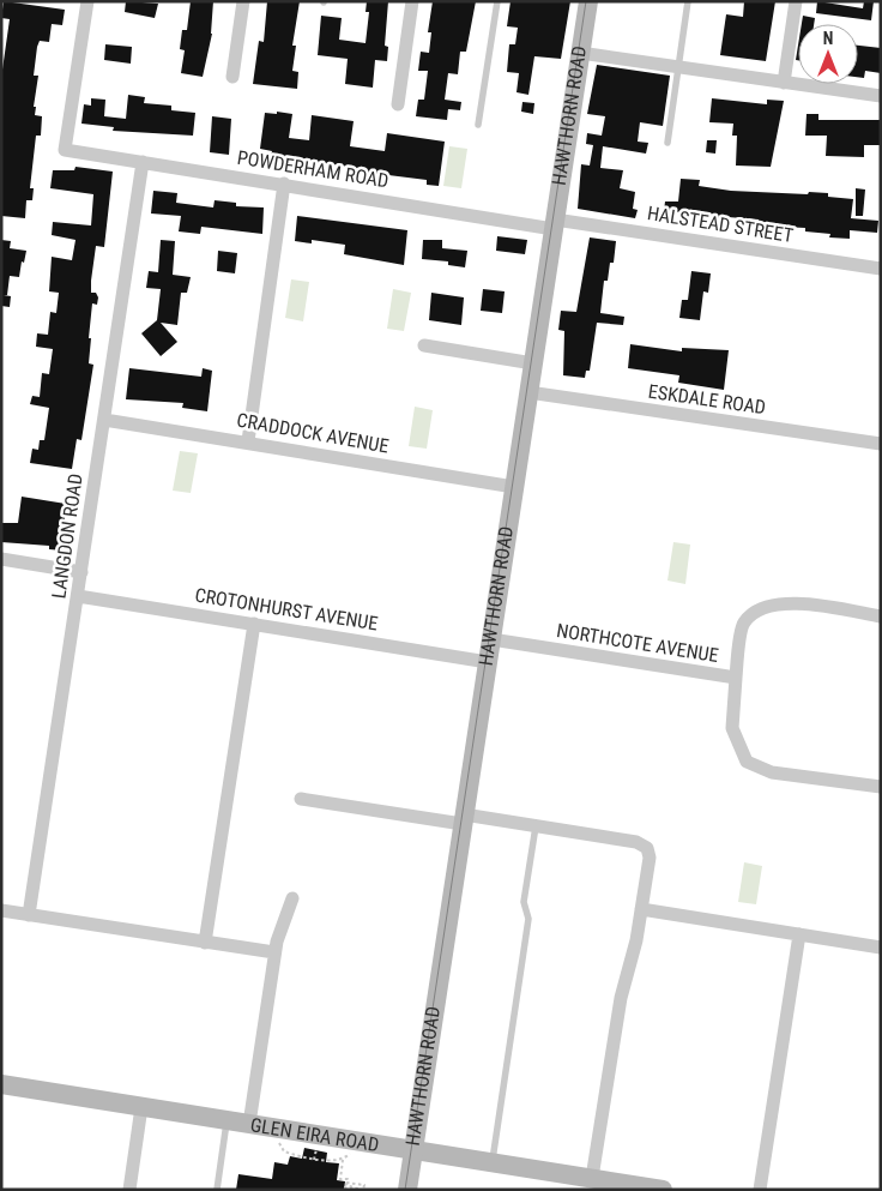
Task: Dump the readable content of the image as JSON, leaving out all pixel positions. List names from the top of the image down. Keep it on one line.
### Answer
{"streets":{"main road":["HAWTHORN ROAD","GLEN EIRA ROAD"],"street":["POWDERHAM ROAD","HALSTEAD STREET","ESKDALE ROAD","CRADDOCK AVENUE","LANGDON ROAD","CROTONHURST AVENUE","NORTHCOTE AVENUE"]},"crossings":[["HAWTHORN ROAD","POWDERHAM ROAD"],["HAWTHORN ROAD","HALSTEAD STREET"],["HAWTHORN ROAD","ESKDALE ROAD"],["HAWTHORN ROAD","CRADDOCK AVENUE"],["HAWTHORN ROAD","CROTONHURST AVENUE"],["HAWTHORN ROAD","NORTHCOTE AVENUE"],["HAWTHORN ROAD","GLEN EIRA ROAD"],["POWDERHAM ROAD","HALSTEAD STREET"],["POWDERHAM ROAD","LANGDON ROAD"],["CRADDOCK AVENUE","LANGDON ROAD"],["LANGDON ROAD","CROTONHURST AVENUE"]],"north":"top"}
